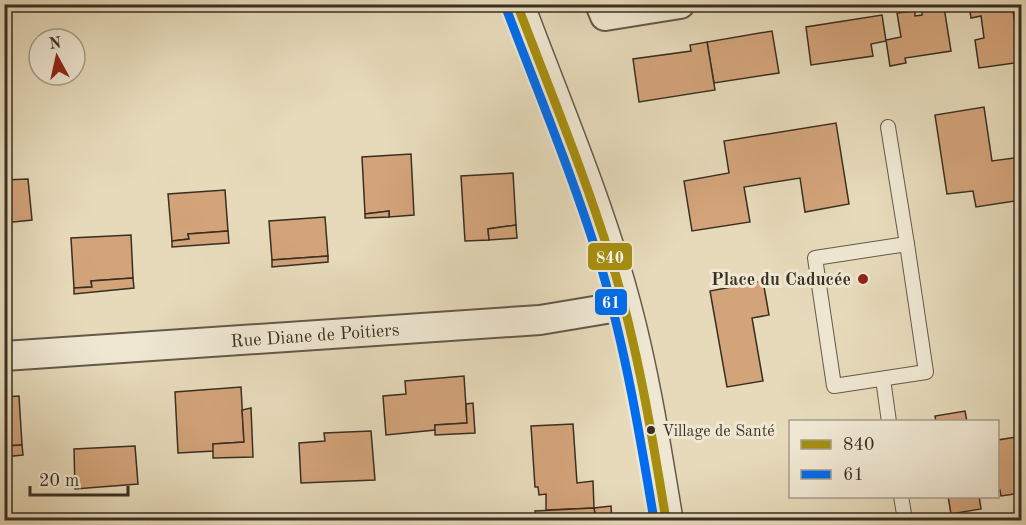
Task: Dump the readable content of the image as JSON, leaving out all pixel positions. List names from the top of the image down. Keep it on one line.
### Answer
{"streets":{"street":["Rue Diane de Poitiers"]},"places":["Place du Caducée","Village de Santé"],"lines":["transit line 840","transit line 61"],"legend":["840","61"],"scale_bar":"20 m","north":"top"}
